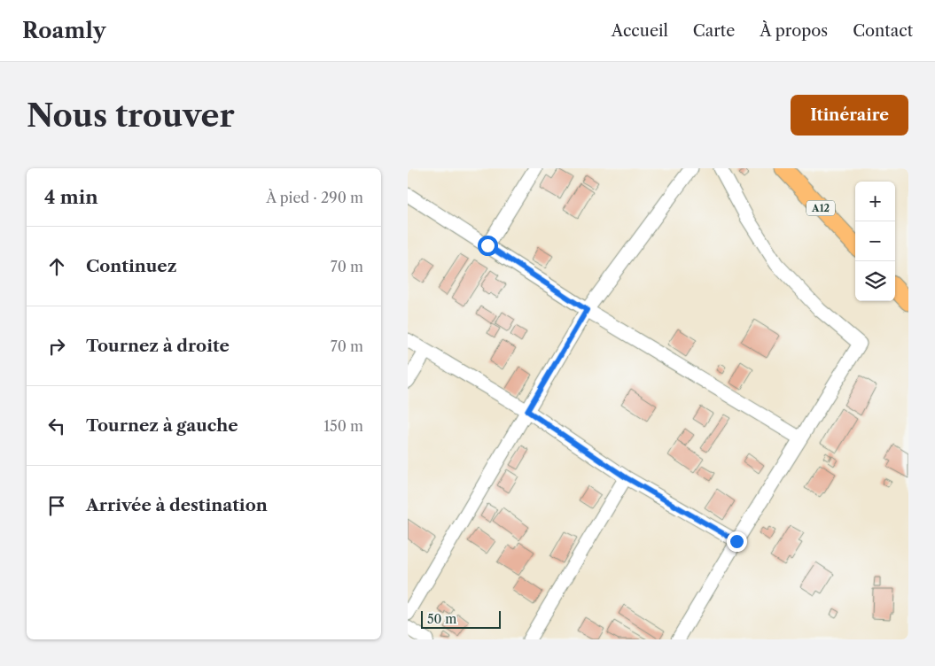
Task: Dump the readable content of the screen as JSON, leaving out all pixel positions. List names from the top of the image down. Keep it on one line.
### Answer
{"streets":{"main road":["A12"]},"scale_bar":"50 m","page":{"header":"Roamly","nav":["Accueil","Carte","À propos","Contact"],"buttons":"Itinéraire","title":"Nous trouver","heading":["4 min","À pied · 290 m"],"map_buttons":["+","−"],"list":[["Continuez","70 m"],["Tournez à droite","70 m"],["Tournez à gauche","150 m"],"Arrivée à destination"],"scale":"50 m"}}
